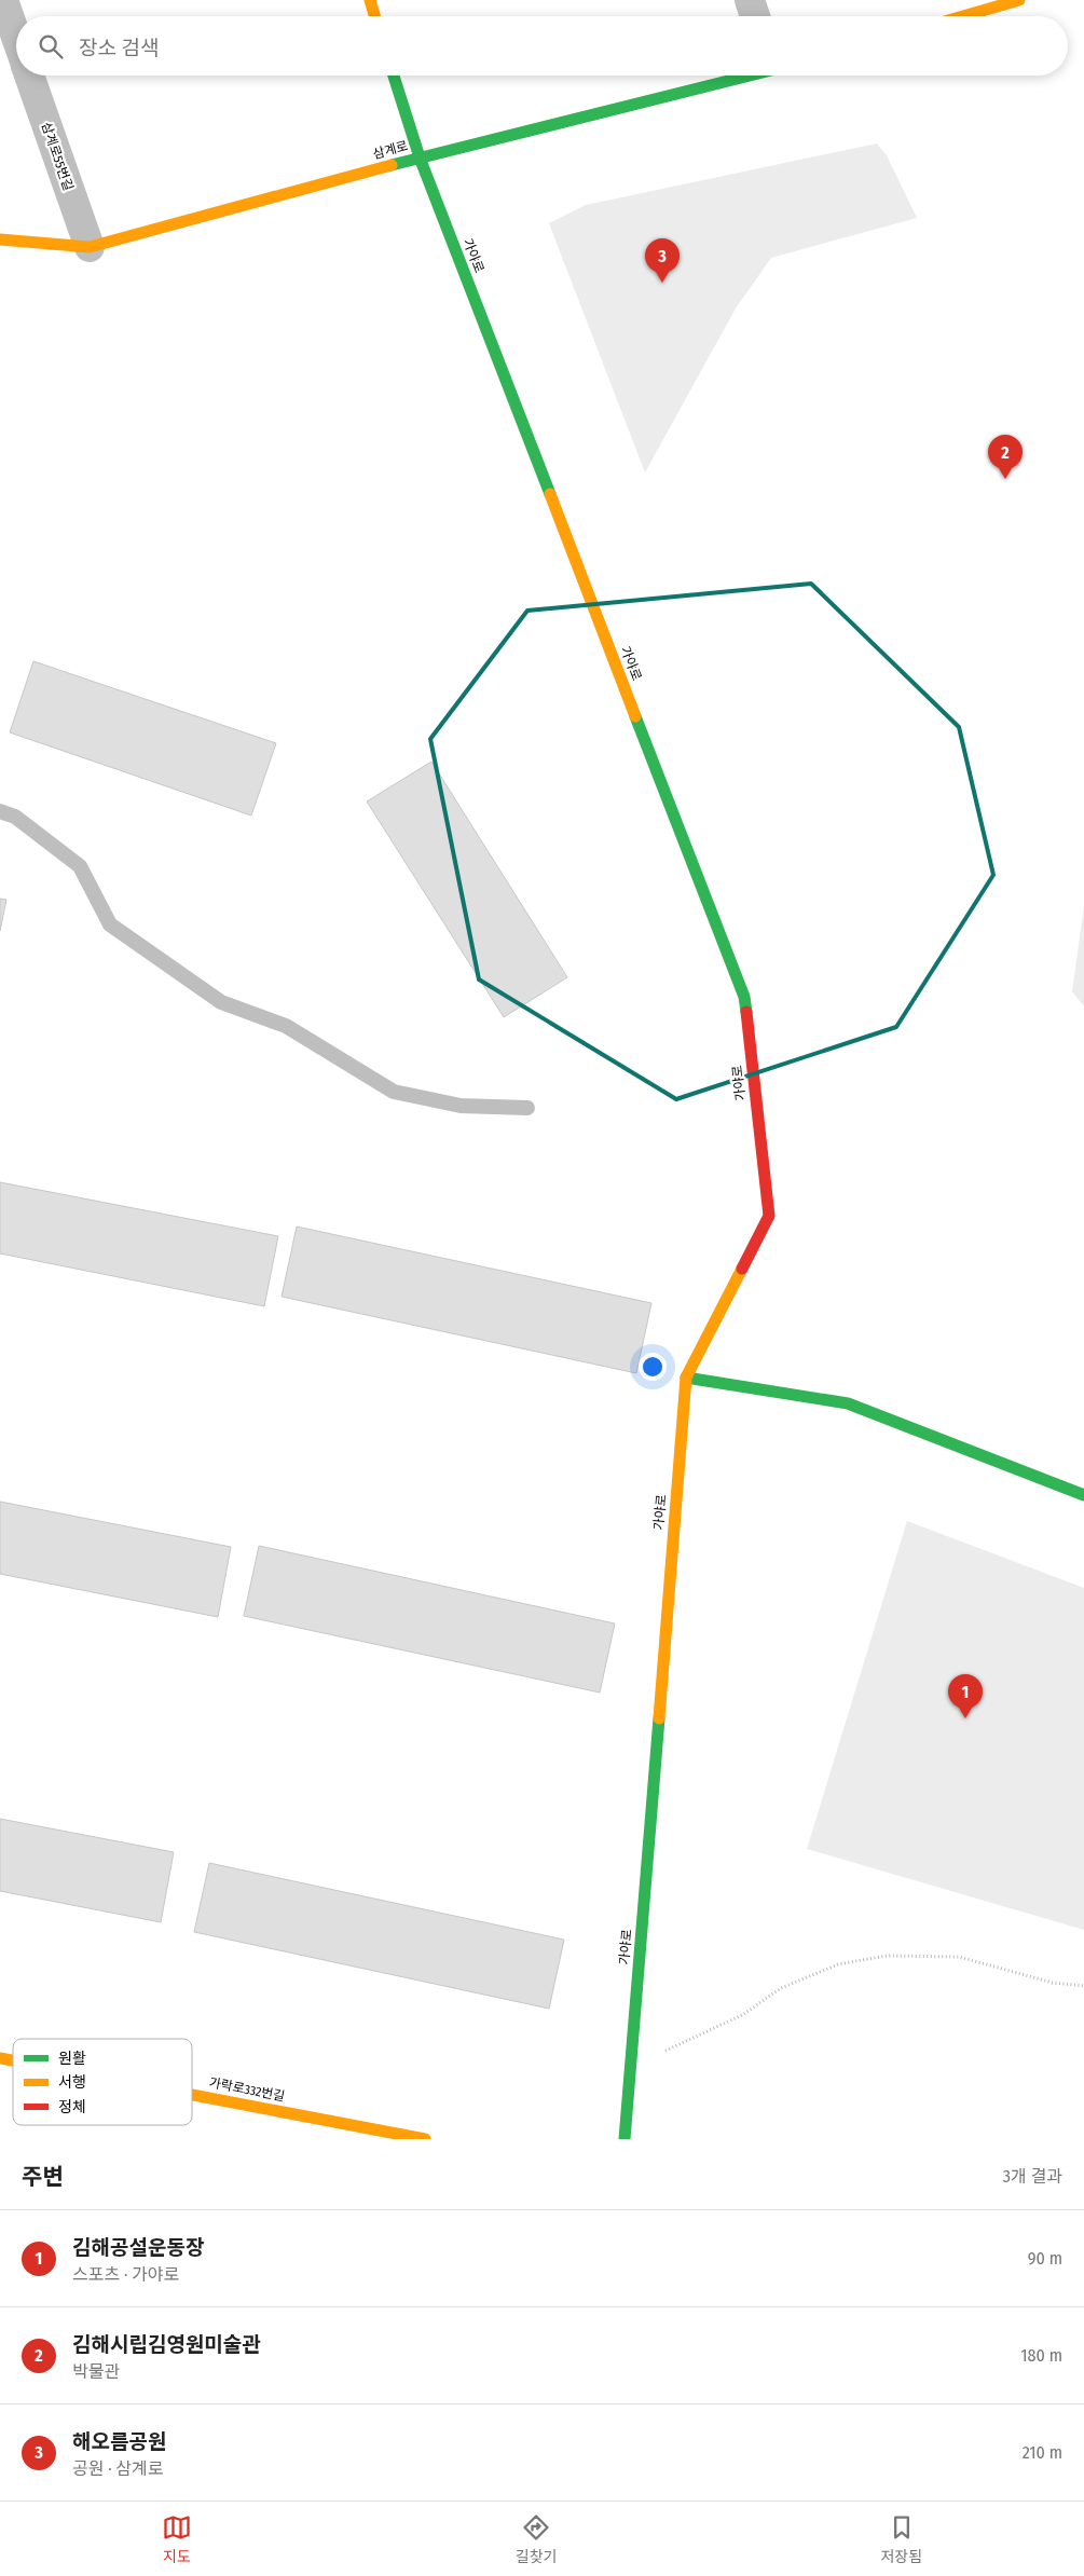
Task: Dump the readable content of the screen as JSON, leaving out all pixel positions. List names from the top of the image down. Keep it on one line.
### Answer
{"streets":{"main road":["삼계로","가야로","가락로332번길"],"street":["삼계로55번길"]},"crossings":[["삼계로","삼계로55번길"],["삼계로","가야로"]],"legend":["원활","서행","정체"],"page":{"search":"장소 검색","pins":["3","2","1"],"heading":["주변","3개 결과"],"list":[{"mark":"1","name":"김해공설운동장","note":"스포츠 · 가야로","value":"90 m"},{"mark":"2","name":"김해시립김영원미술관","note":"박물관","value":"180 m"},{"mark":"3","name":"해오름공원","note":"공원 · 삼계로","value":"210 m"}],"nav":["지도","길찾기","저장됨"]}}
